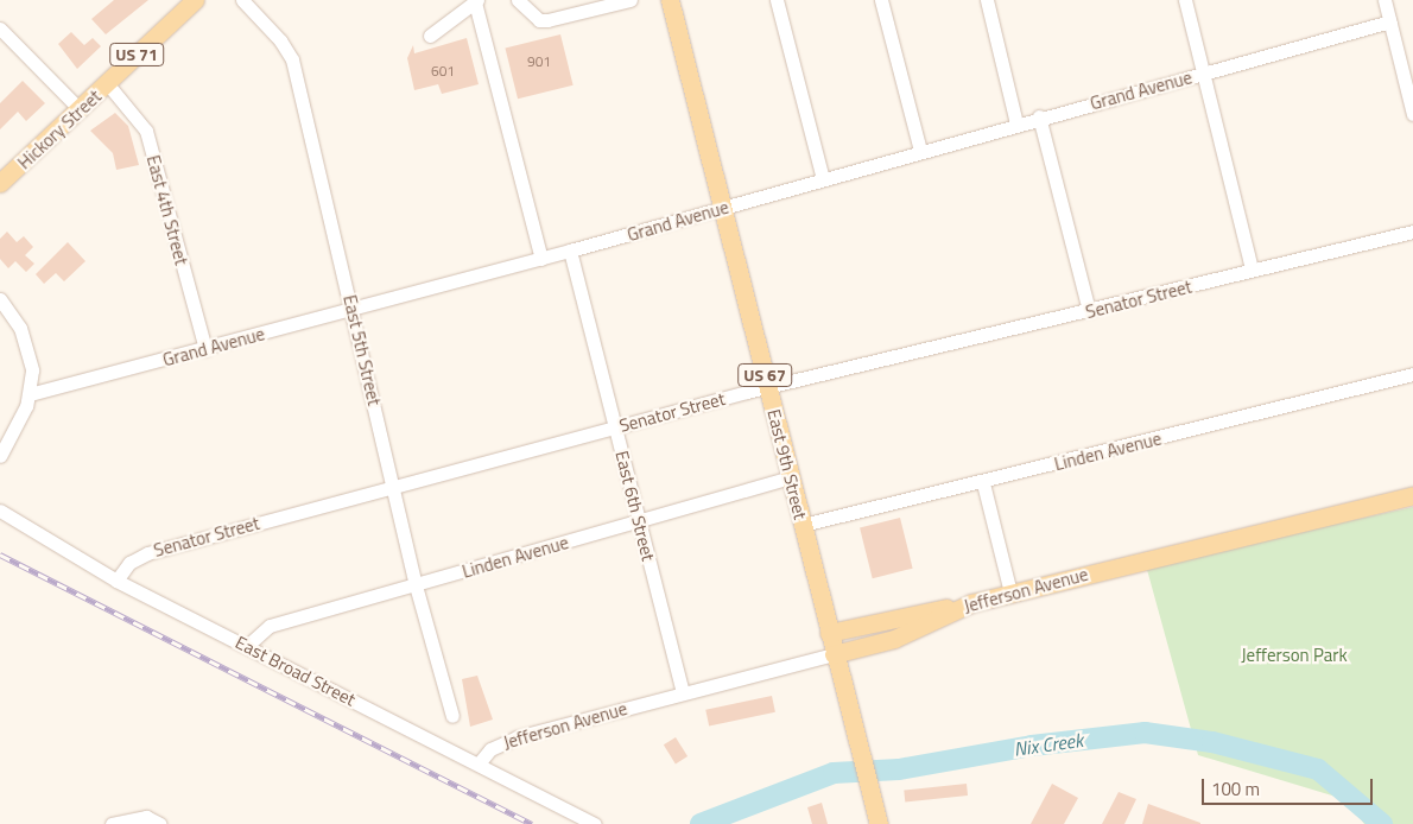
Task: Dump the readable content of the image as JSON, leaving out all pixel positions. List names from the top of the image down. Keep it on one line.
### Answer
{"streets":{"main road":["US 71","Hickory Street","US 67","East 9th Street","Jefferson Avenue"],"street":["Grand Avenue","East 4th Street","Senator Street","East 5th Street","Linden Avenue","East 6th Street","East Broad Street"]},"crossings":[["Grand Avenue","East 4th Street"],["Grand Avenue","East 5th Street"],["Grand Avenue","East 9th Street"],["Grand Avenue","East 6th Street"],["Hickory Street","East 4th Street"],["Senator Street","East 5th Street"],["Senator Street","East 9th Street"],["Senator Street","East 6th Street"],["Senator Street","East Broad Street"],["East 5th Street","Linden Avenue"],["Linden Avenue","East 9th Street"],["Linden Avenue","East 6th Street"],["Linden Avenue","East Broad Street"],["East 9th Street","Jefferson Avenue"],["East 6th Street","Jefferson Avenue"],["Jefferson Avenue","East Broad Street"]],"water":["Nix Creek"],"parks":["Jefferson Park"],"house_numbers":["901","601"],"scale_bar":"100 m"}
